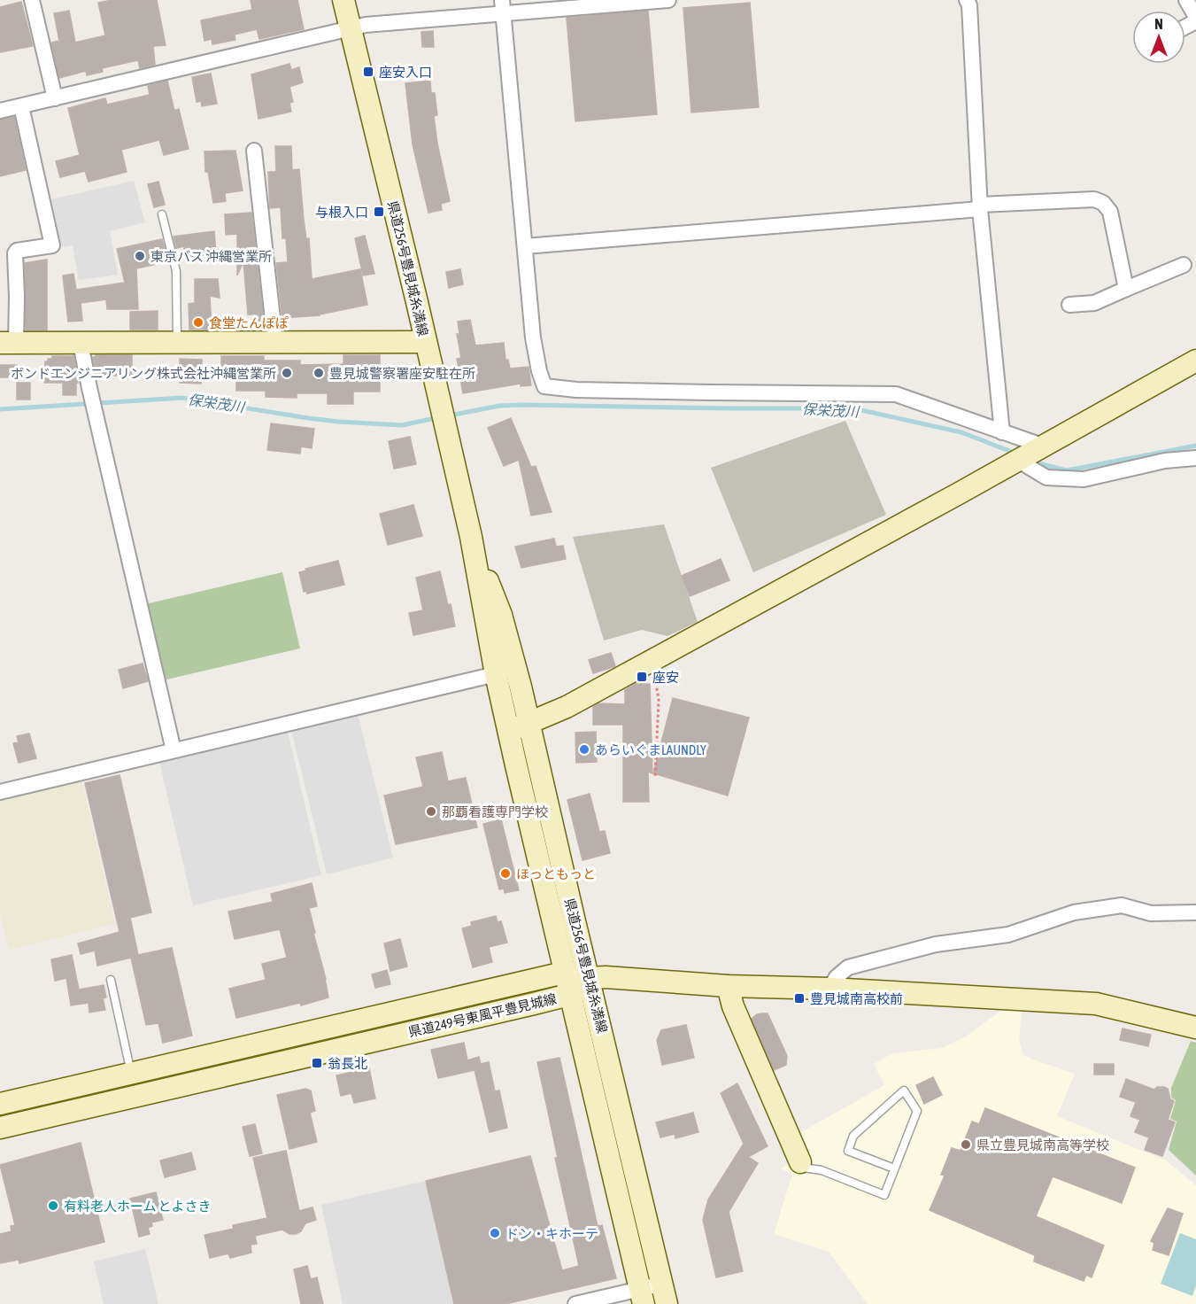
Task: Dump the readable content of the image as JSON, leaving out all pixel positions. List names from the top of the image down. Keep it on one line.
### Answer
{"streets":{"main road":["県道256号豊見城糸満線","県道249号東風平豊見城線"]},"crossings":[["県道256号豊見城糸満線","県道249号東風平豊見城線"]],"water":["保栄茂川"],"places":{"transit":["座安入口","与根入口","座安","豊見城南高校前","翁長北"],"other":["東京バス 沖縄営業所","食堂たんぽぽ","ボンドエンジニアリング株式会社沖縄営業所","豊見城警察署座安駐在所","あらいぐまLAUNDLY","那覇看護専門学校","ほっともっと","県立豊見城南高等学校","有料老人ホーム とよさき","ドン・キホーテ"]},"north":"top"}
